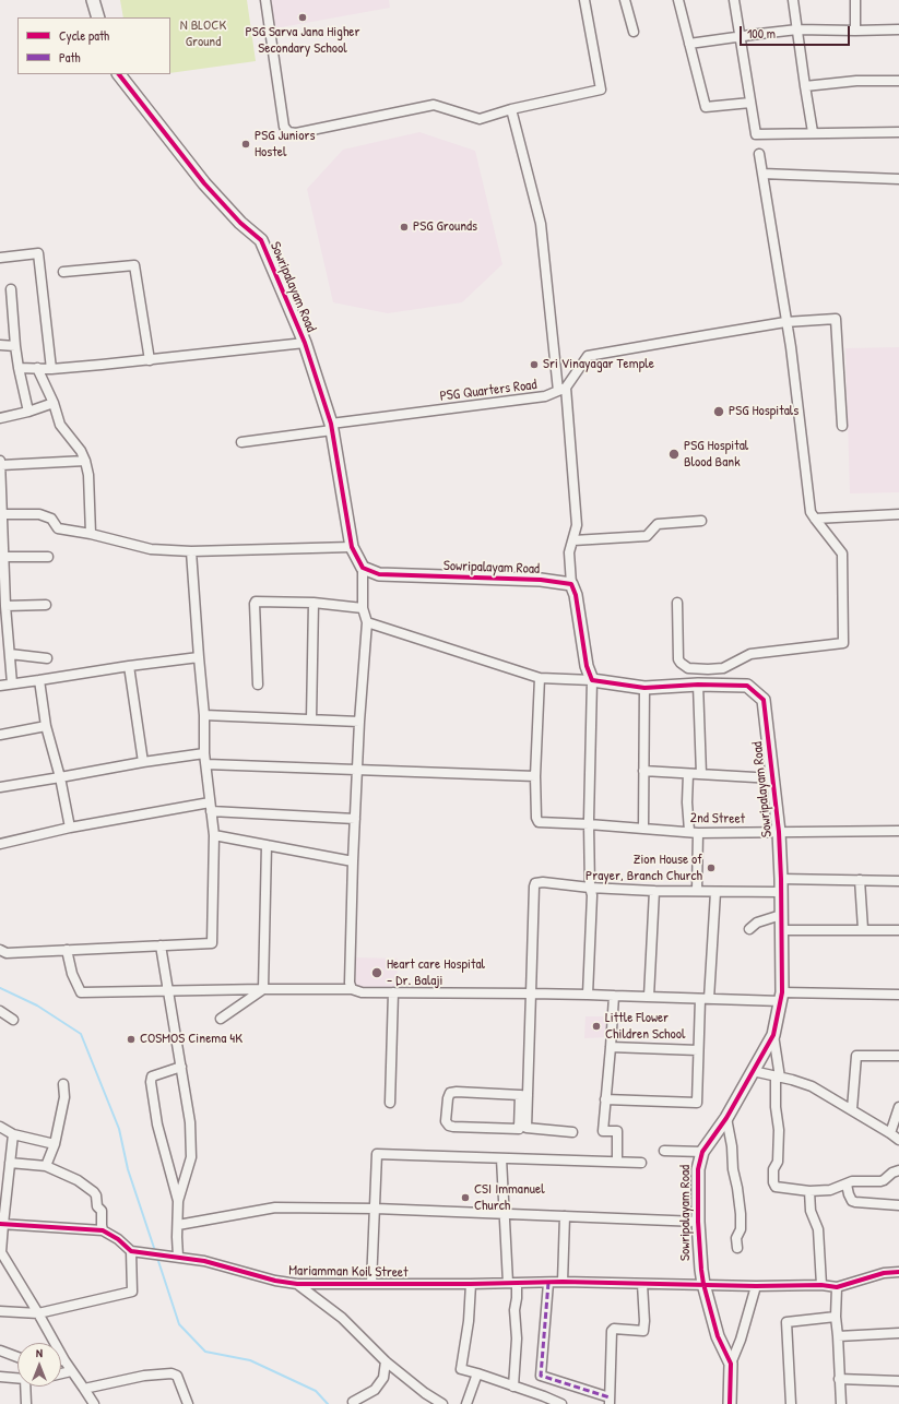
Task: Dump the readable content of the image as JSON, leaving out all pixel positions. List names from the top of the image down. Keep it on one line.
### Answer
{"streets":{"street":["Sowripalayam Road","PSG Quarters Road","2nd Street","Mariamman Koil Street"]},"crossings":[["Sowripalayam Road","PSG Quarters Road"],["Sowripalayam Road","2nd Street"],["Sowripalayam Road","Mariamman Koil Street"]],"parks":["N BLOCK Ground"],"places":["PSG Sarva Jana Higher Secondary School","PSG Juniors Hostel","PSG Grounds","Sri Vinayagar Temple","PSG Hospitals","PSG Hospital Blood Bank","Zion House of Prayer, Branch Church","Heart care Hospital - Dr. Balaji","Little Flower Children School","COSMOS Cinema 4K","CSI Immanuel Church"],"legend":["Cycle path","Path"],"scale_bar":"100 m","north":"top"}
